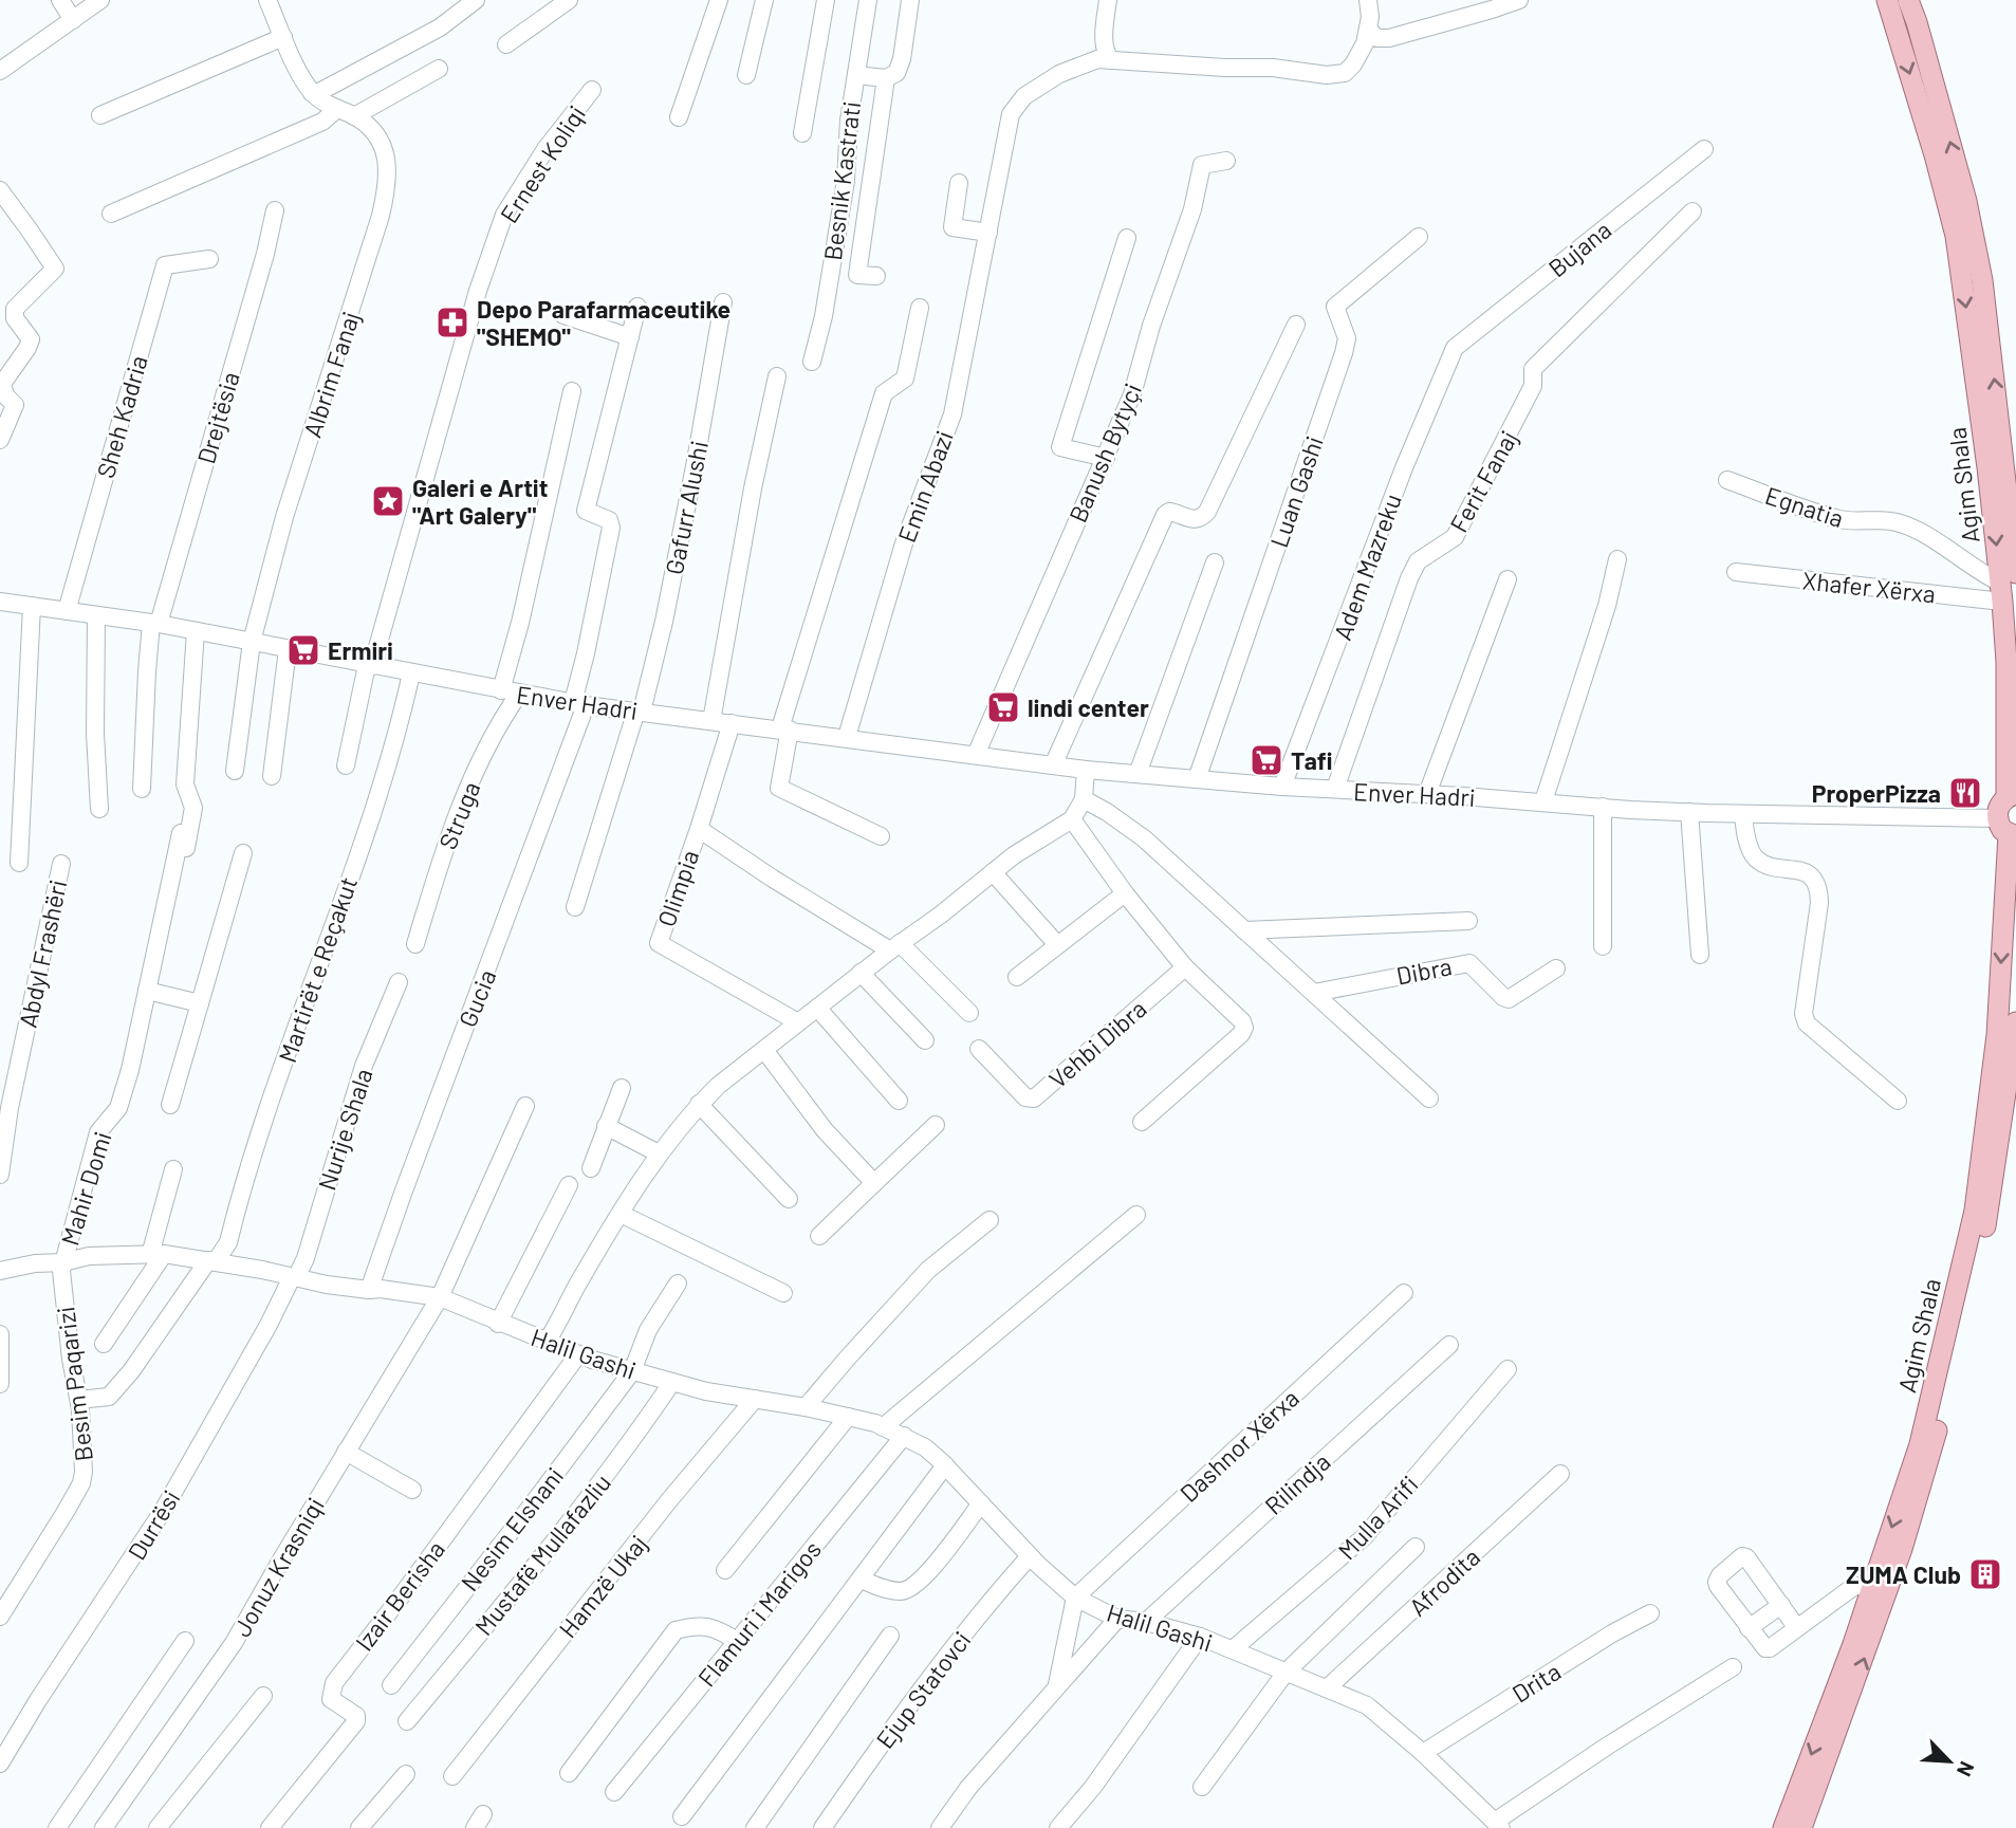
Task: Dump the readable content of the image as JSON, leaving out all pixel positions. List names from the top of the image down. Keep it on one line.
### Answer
{"streets":{"main road":["Agim Shala"],"street":["Ernest Koliqi","Besnik Kastrati","Bujana","Albrim Fanaj","Sheh Kadria","Drejtësia","Banush Bytyçi","Ferit Fanaj","Emin Abazi","Luan Gashi","Egnatia","Gafurr Alushi","Adem Mazreku","Xhafer Xërxa","Enver Hadri","Struga","Olimpia","Abdyl Frashëri","Martirët e Reçakut","Dibra","Gucia","Vehbi Dibra","Nurije Shala","Mahir Domi","Halil Gashi","Besim Paqarizi","Dashnor Xërxa","Rilindja","Mulla Arifi","Durrësi","Nesim Elshani","Mustafë Mullafazliu","Jonuz Krasniqi","Afrodita","Hamzë Ukaj","Izair Berisha","Flamuri i Marigos","Drita","Ejup Statovci"]},"crossings":[["Ernest Koliqi","Enver Hadri"],["Bujana","Adem Mazreku"],["Albrim Fanaj","Enver Hadri"],["Sheh Kadria","Enver Hadri"],["Drejtësia","Enver Hadri"],["Banush Bytyçi","Enver Hadri"],["Ferit Fanaj","Enver Hadri"],["Agim Shala","Egnatia"],["Agim Shala","Xhafer Xërxa"],["Agim Shala","Enver Hadri"],["Emin Abazi","Enver Hadri"],["Luan Gashi","Enver Hadri"],["Egnatia","Xhafer Xërxa"],["Gafurr Alushi","Enver Hadri"],["Adem Mazreku","Enver Hadri"],["Enver Hadri","Struga"],["Enver Hadri","Olimpia"],["Enver Hadri","Martirët e Reçakut"],["Enver Hadri","Gucia"],["Martirët e Reçakut","Halil Gashi"],["Martirët e Reçakut","Besim Paqarizi"],["Gucia","Halil Gashi"],["Nurije Shala","Halil Gashi"],["Nurije Shala","Durrësi"],["Mahir Domi","Halil Gashi"],["Mahir Domi","Besim Paqarizi"],["Halil Gashi","Besim Paqarizi"],["Halil Gashi","Dashnor Xërxa"],["Halil Gashi","Rilindja"],["Halil Gashi","Mulla Arifi"],["Halil Gashi","Durrësi"],["Halil Gashi","Nesim Elshani"],["Halil Gashi","Mustafë Mullafazliu"],["Halil Gashi","Jonuz Krasniqi"],["Halil Gashi","Afrodita"],["Halil Gashi","Hamzë Ukaj"],["Halil Gashi","Izair Berisha"],["Halil Gashi","Flamuri i Marigos"],["Halil Gashi","Drita"],["Halil Gashi","Ejup Statovci"]],"places":{"pharmacy":["Depo Parafarmaceutike \"SHEMO\""],"place":["Galeri e Artit \"Art Galery\""],"supermarket":["Ermiri","lindi center","Tafi"],"restaurant":["ProperPizza"],"building":["ZUMA Club"]},"north":"bottom right"}
